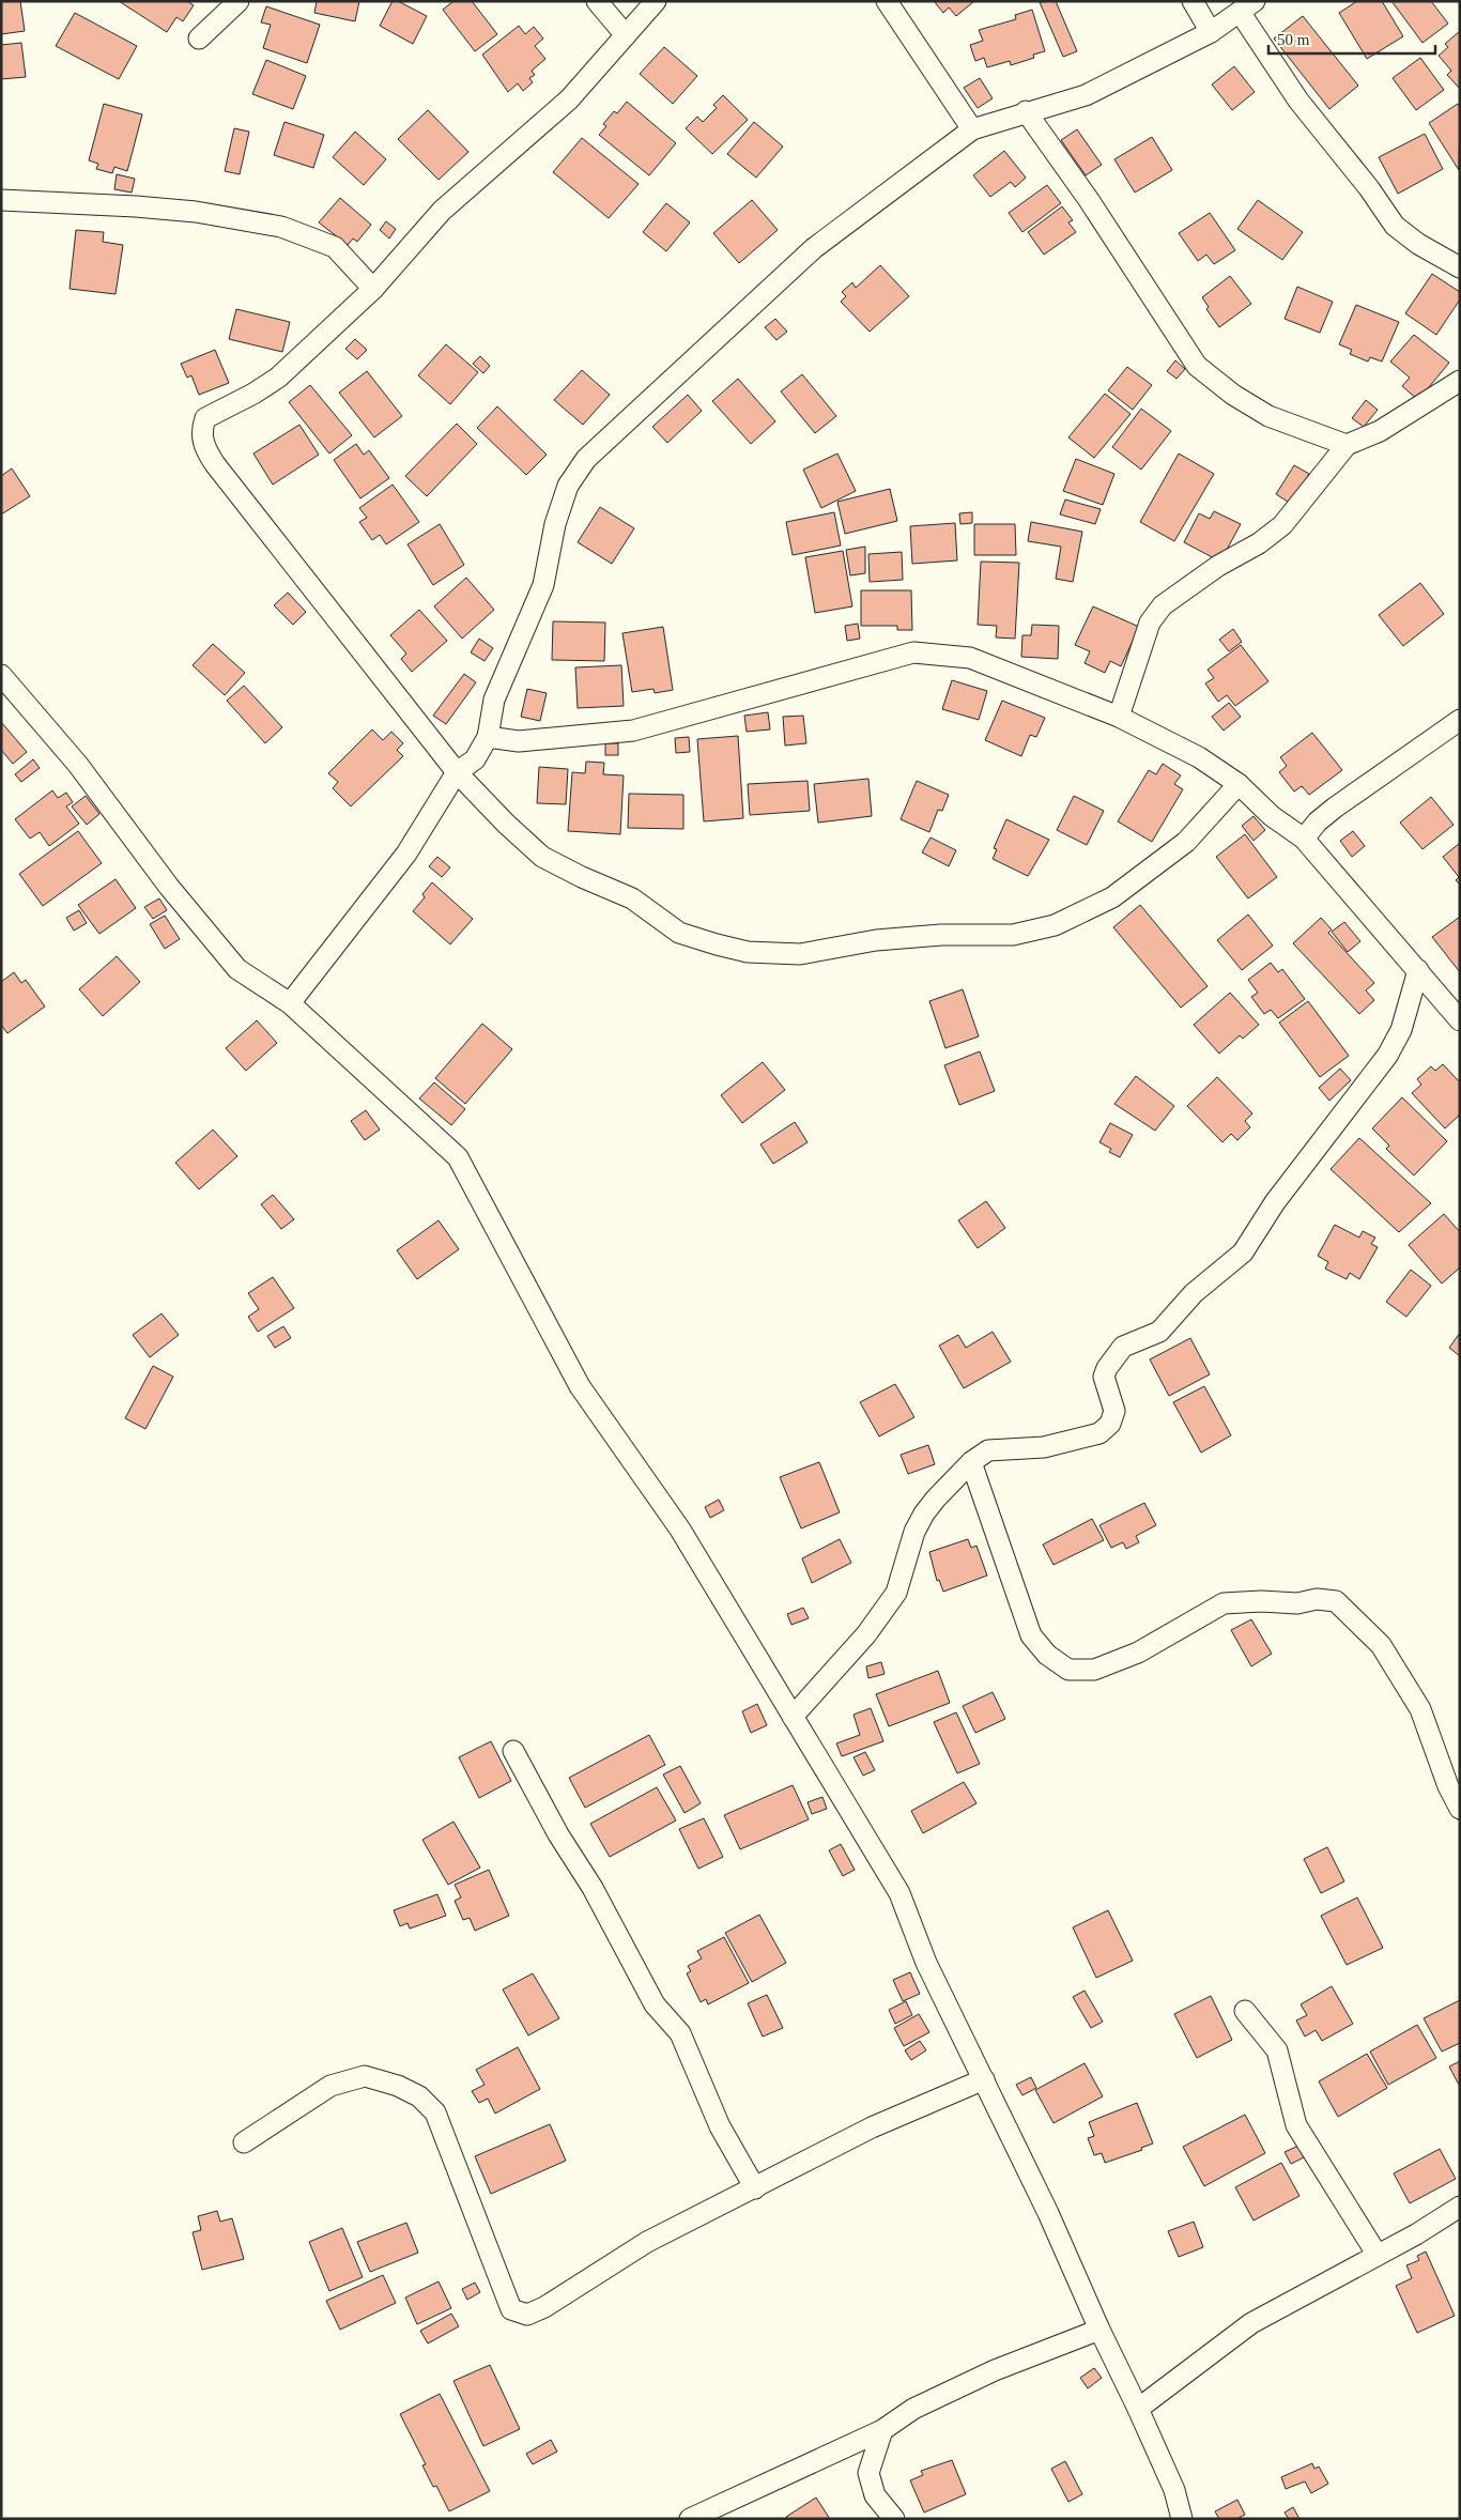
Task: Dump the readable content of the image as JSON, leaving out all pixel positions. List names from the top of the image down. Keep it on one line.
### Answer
{"scale_bar":"50 m"}
